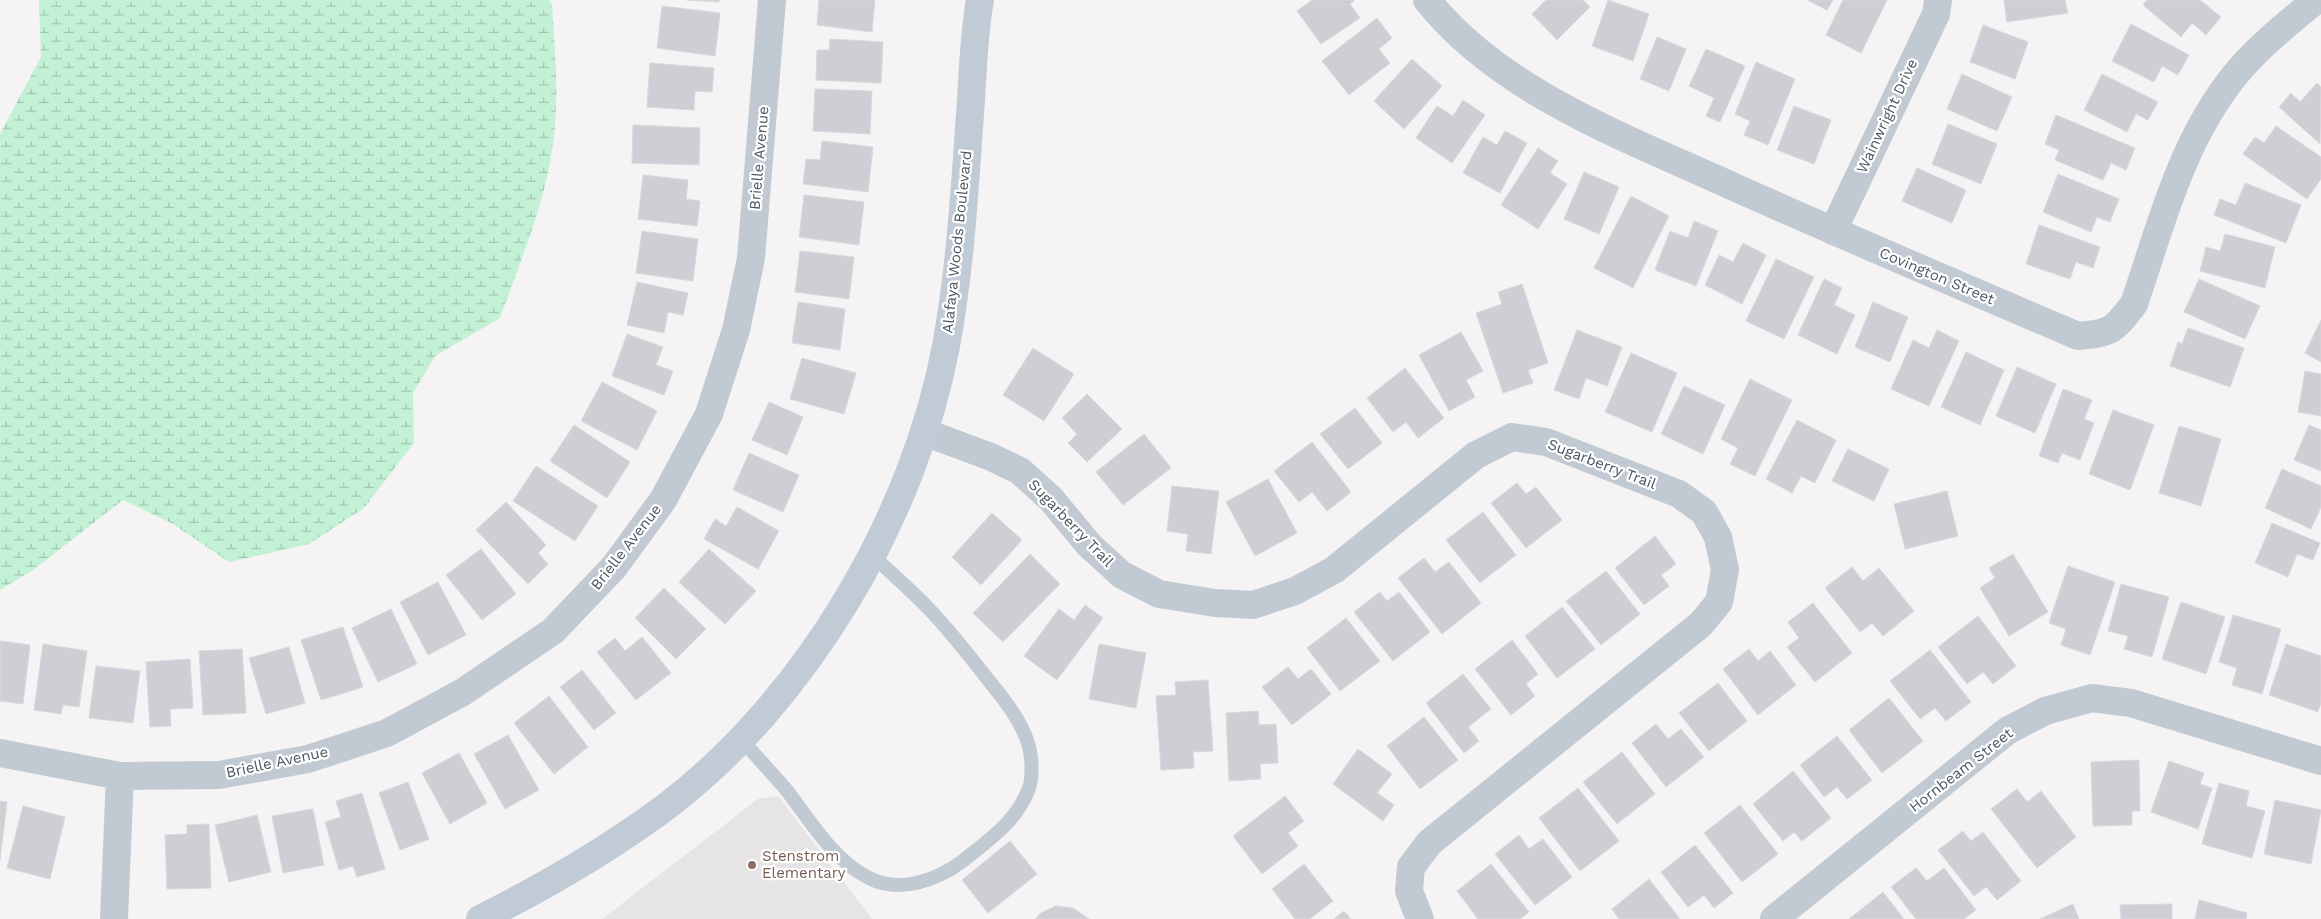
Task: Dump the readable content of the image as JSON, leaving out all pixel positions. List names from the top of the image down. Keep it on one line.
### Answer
{"streets":{"street":["Wainwright Drive","Brielle Avenue","Alafaya Woods Boulevard","Covington Street","Sugarberry Trail","Hornbeam Street"]},"crossings":[["Wainwright Drive","Covington Street"],["Alafaya Woods Boulevard","Sugarberry Trail"]],"places":["Stenstrom Elementary"]}
